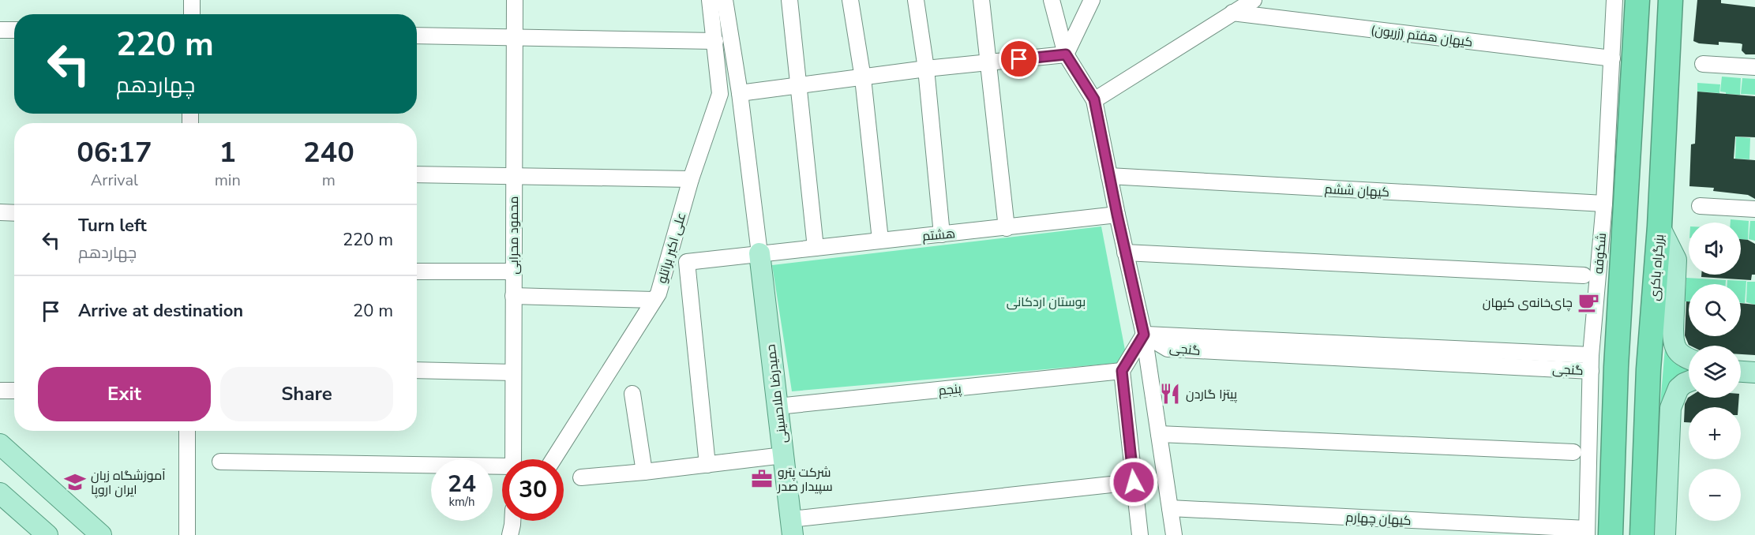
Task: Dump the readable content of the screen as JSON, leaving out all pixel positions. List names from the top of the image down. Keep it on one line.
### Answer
{"streets":{"highway":["بزرگراه باکری"],"main road":["حمیدرضا ملاحسینی"],"street":["کیهان هفتم (زریون)","کیهان ششم","هشتم","محمود محرابی","علی اکبر براتلو","شکوفه","گنجی","پنجم","کیهان چهارم"]},"crossings":[["کیهان هفتم (زریون)","شکوفه"],["کیهان ششم","شکوفه"],["هشتم","حمیدرضا ملاحسینی"],["شکوفه","گنجی"],["شکوفه","کیهان چهارم"],["پنجم","حمیدرضا ملاحسینی"]],"parks":["بوستان اردکانی"],"places":{"cafe":["چای‌خانه‌ی کیهان"],"restaurant":["پیتزا گاردن"],"office":["شرکت پترو سپیدار صدر"],"school or university":["آموزشگاه زبان ایران اروپا"]},"page":{"turn":["220 m","چهاردهم"],"eta":["06:17","Arrival","1","min","240","m"],"list":[{"name":"Turn left","note":"چهاردهم","value":"220 m"},{"name":"Arrive at destination","value":"20 m"}],"map_buttons":["+","−"],"buttons":["Exit","Share"],"speed":"24 km/h","limit":"30"}}
